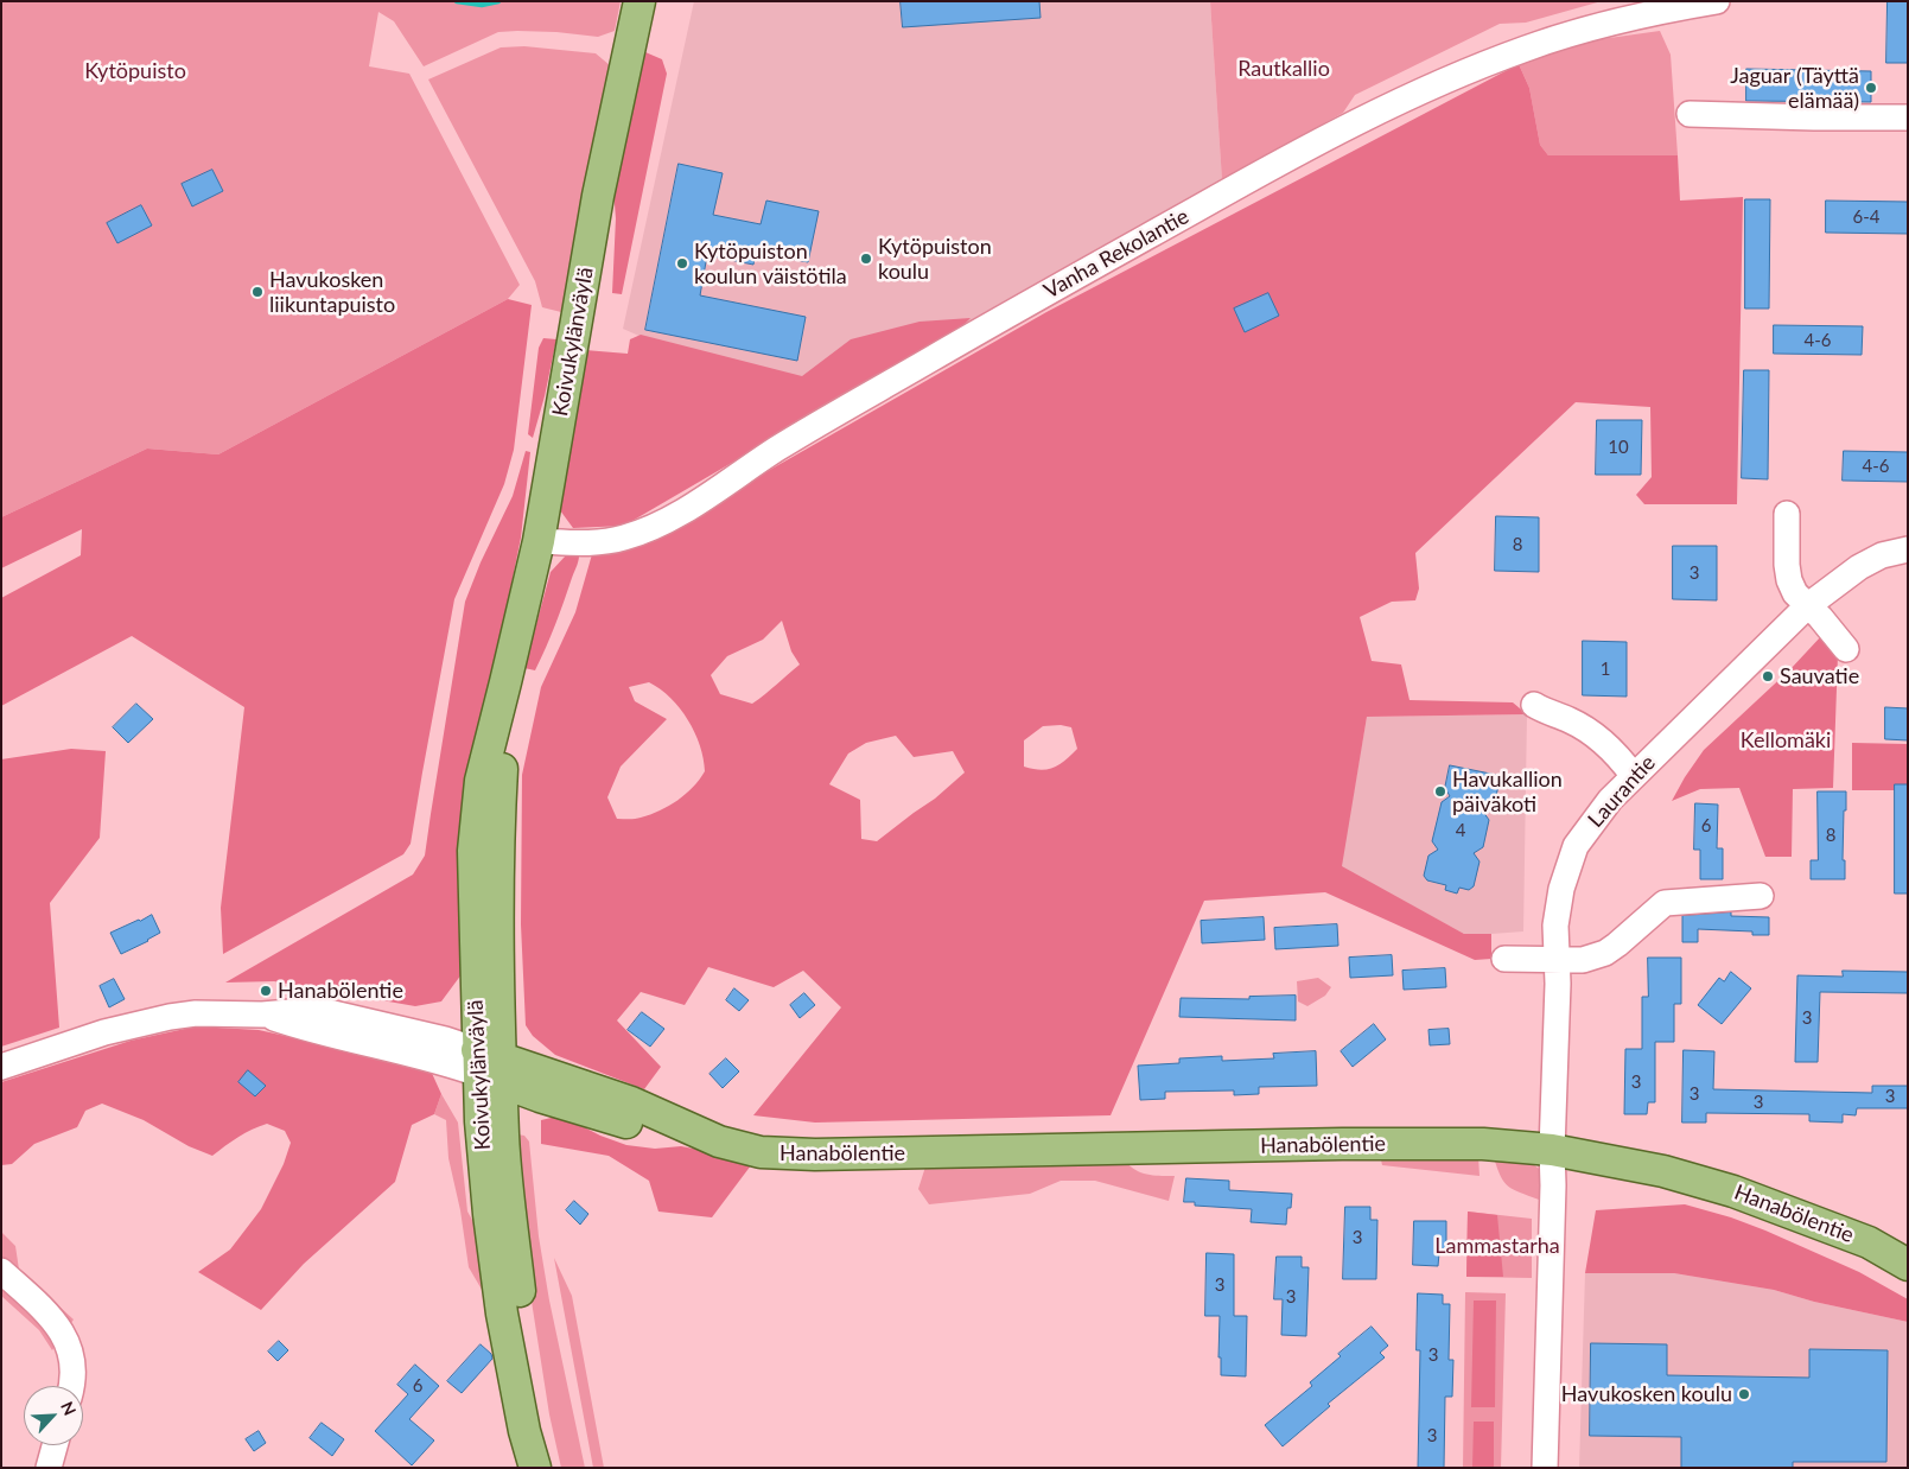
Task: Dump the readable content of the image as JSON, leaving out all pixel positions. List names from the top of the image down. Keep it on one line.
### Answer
{"streets":{"main road":["Koivukylänväylä","Hanabölentie"],"street":["Vanha Rekolantie","Laurantie"]},"crossings":[["Vanha Rekolantie","Koivukylänväylä"],["Koivukylänväylä","Hanabölentie"],["Laurantie","Hanabölentie"]],"parks":["Rautkallio","Kytöpuisto","Kellomäki","Lammastarha"],"places":["Jaguar (Täyttä elämää)","Kytöpuiston koulu","Kytöpuiston koulun väistötila","Havukosken liikuntapuisto","Sauvatie","Havukallion päiväkoti","Hanabölentie","Havukosken koulu"],"house_numbers":["6-4","4-6","10","4-6","8","3","1","6","4","8","3","3","3","3","3","3","3","3","3","6","3"],"north":"top right"}
